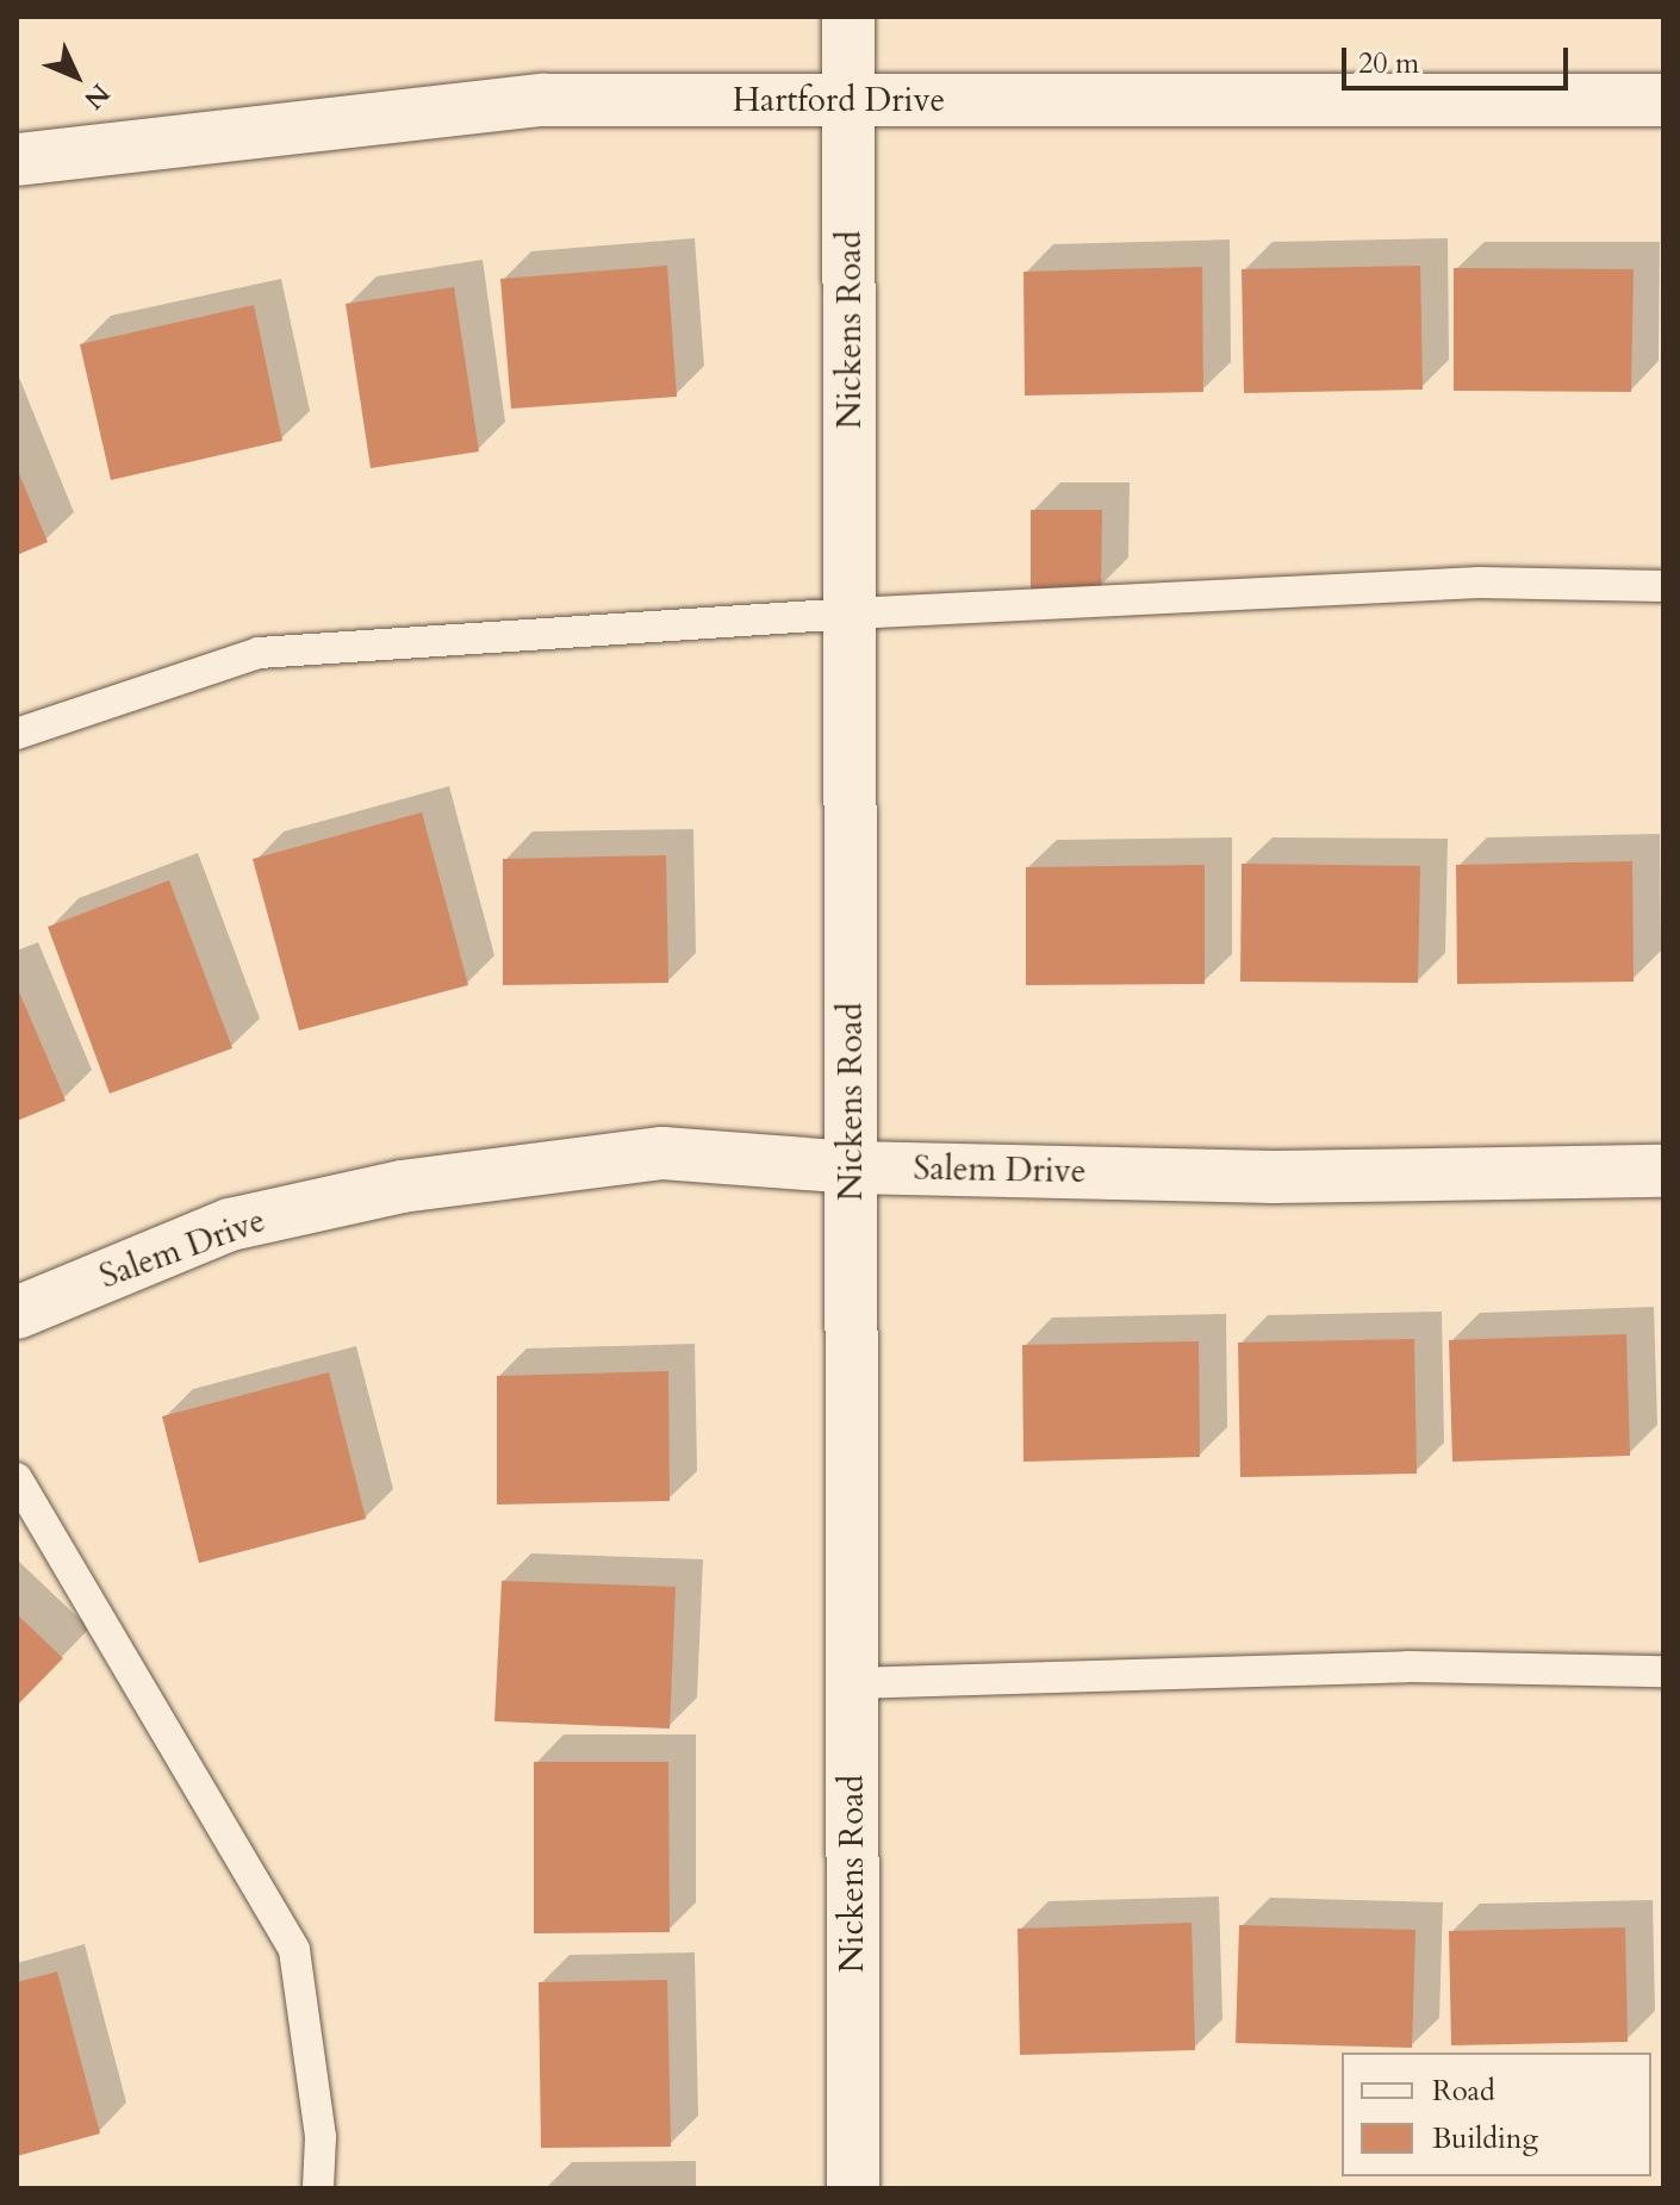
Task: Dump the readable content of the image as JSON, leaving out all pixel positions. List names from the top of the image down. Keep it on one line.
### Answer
{"streets":{"street":["Hartford Drive","Nickens Road","Salem Drive"]},"crossings":[["Hartford Drive","Nickens Road"],["Nickens Road","Salem Drive"]],"legend":["Road","Building"],"scale_bar":"20 m","north":"bottom right"}
